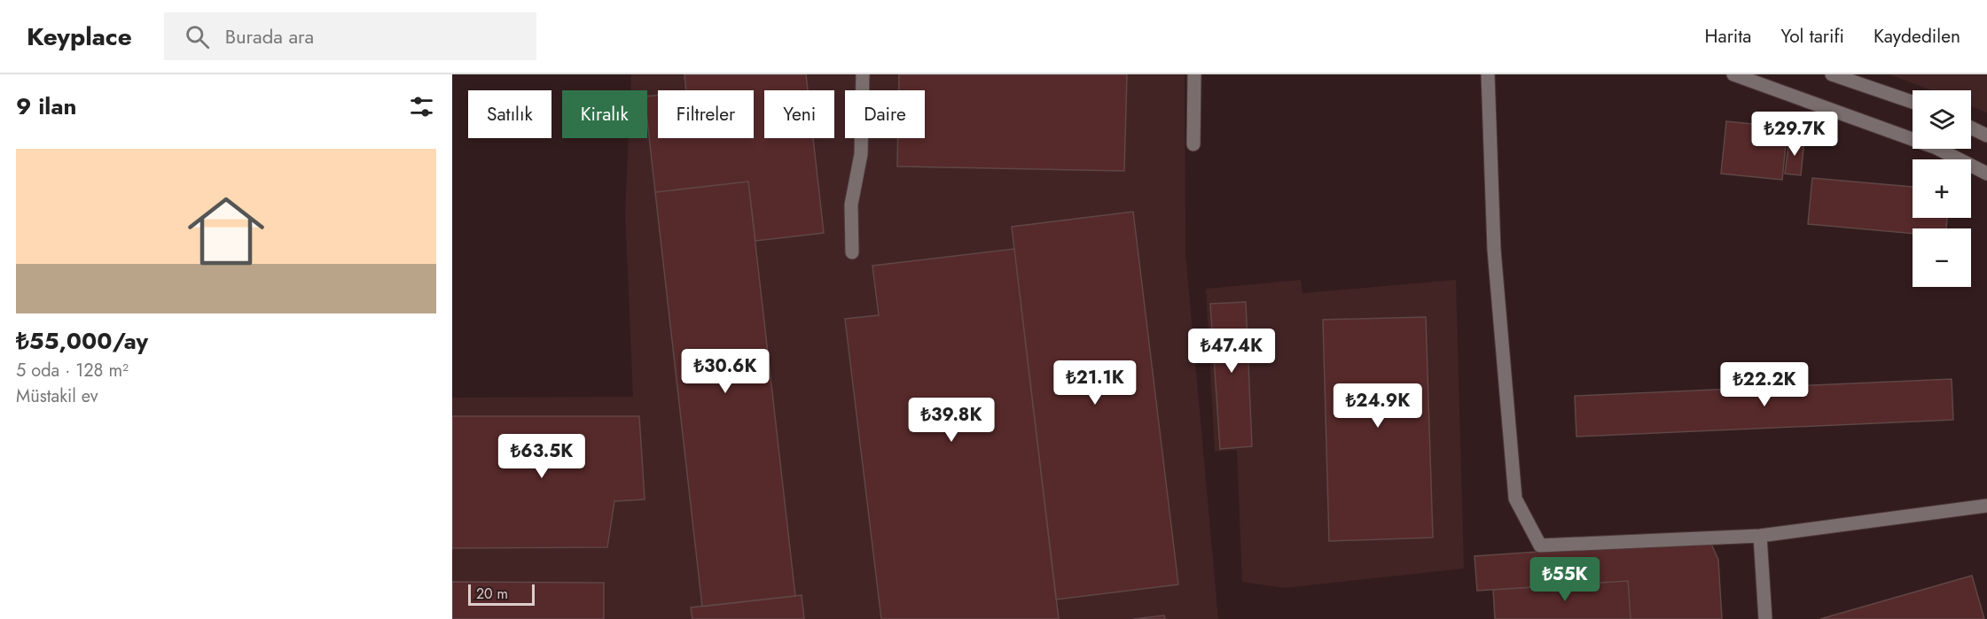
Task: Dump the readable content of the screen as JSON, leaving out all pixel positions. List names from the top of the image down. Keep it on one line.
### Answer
{"scale_bar":"20 m","page":{"header":"Keyplace","search":"Burada ara","nav":["Harita","Yol tarifi","Kaydedilen"],"heading":"9 ilan","map_buttons":["+","−"],"chip":["Satılık","Kiralık","Filtreler","Yeni","Daire"],"price":["₺29.7K","₺47.4K","₺30.6K","₺21.1K","₺22.2K","₺24.9K","₺39.8K","₺63.5K","₺55K"],"list":[{"name":"₺55,000/ay","note":"5 oda · 128 m² · Müstakil ev"}],"scale":"20 m"}}
